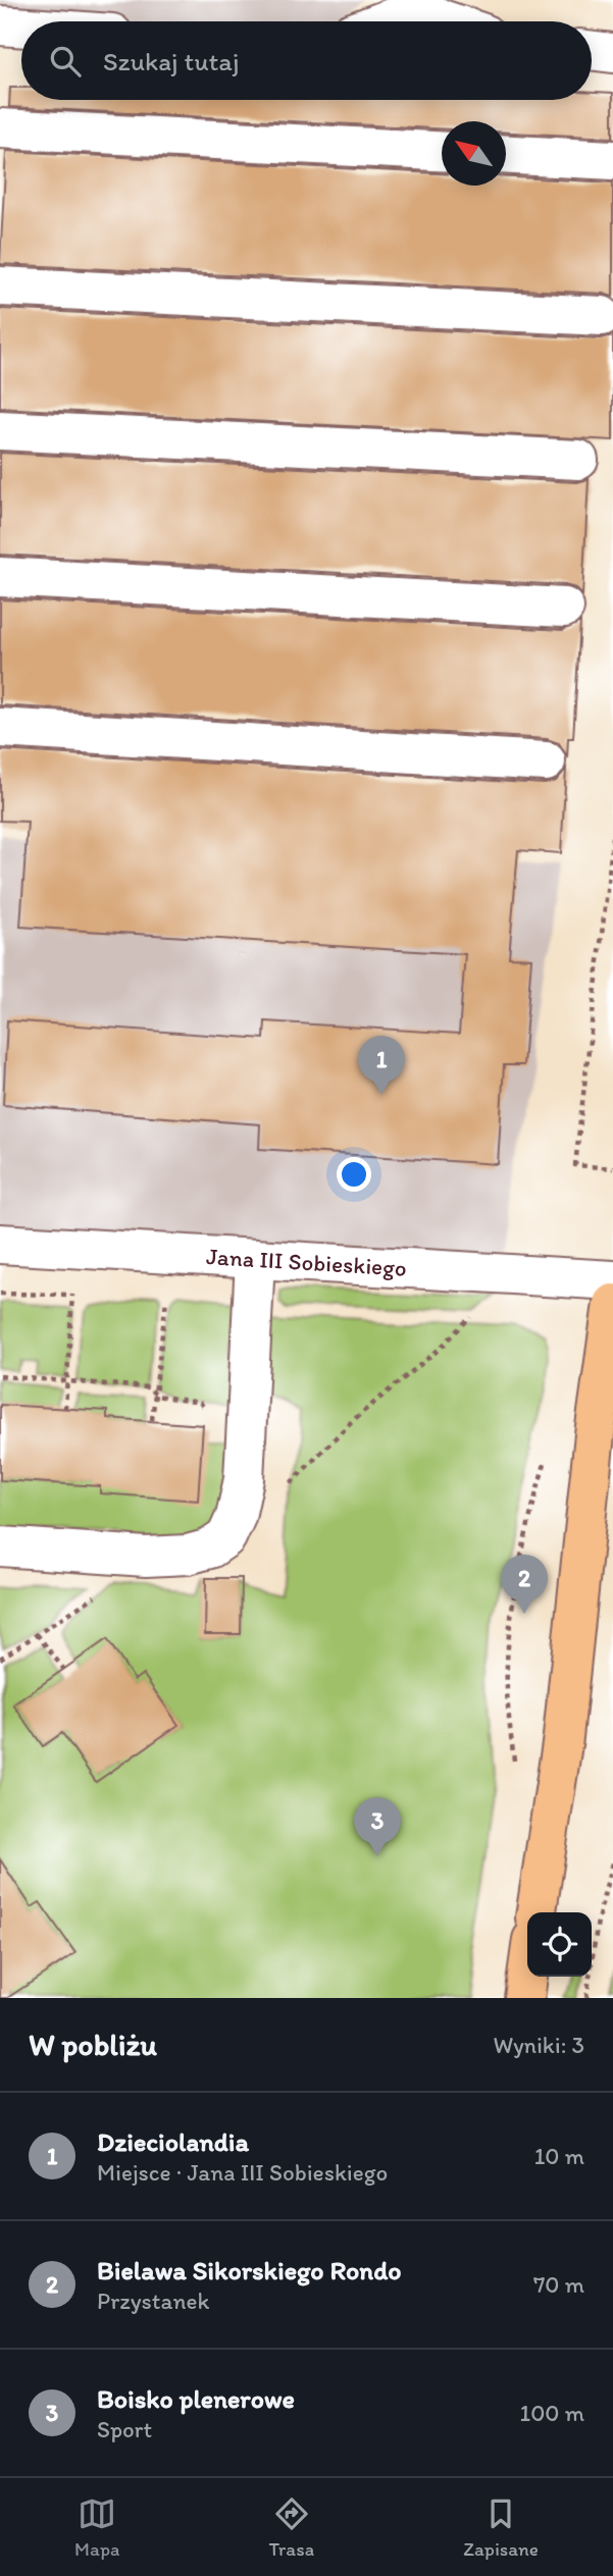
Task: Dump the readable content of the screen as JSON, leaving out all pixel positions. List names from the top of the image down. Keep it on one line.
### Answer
{"streets":{"street":["Jana III Sobieskiego"]},"north":"top left","page":{"search":"Szukaj tutaj","pins":["1","2","3"],"heading":["W pobliżu","Wyniki: 3"],"list":[{"mark":"1","name":"Dzieciolandia","note":"Miejsce · Jana III Sobieskiego","value":"10 m"},{"mark":"2","name":"Bielawa Sikorskiego Rondo","note":"Przystanek","value":"70 m"},{"mark":"3","name":"Boisko plenerowe","note":"Sport","value":"100 m"}],"nav":["Mapa","Trasa","Zapisane"]}}
